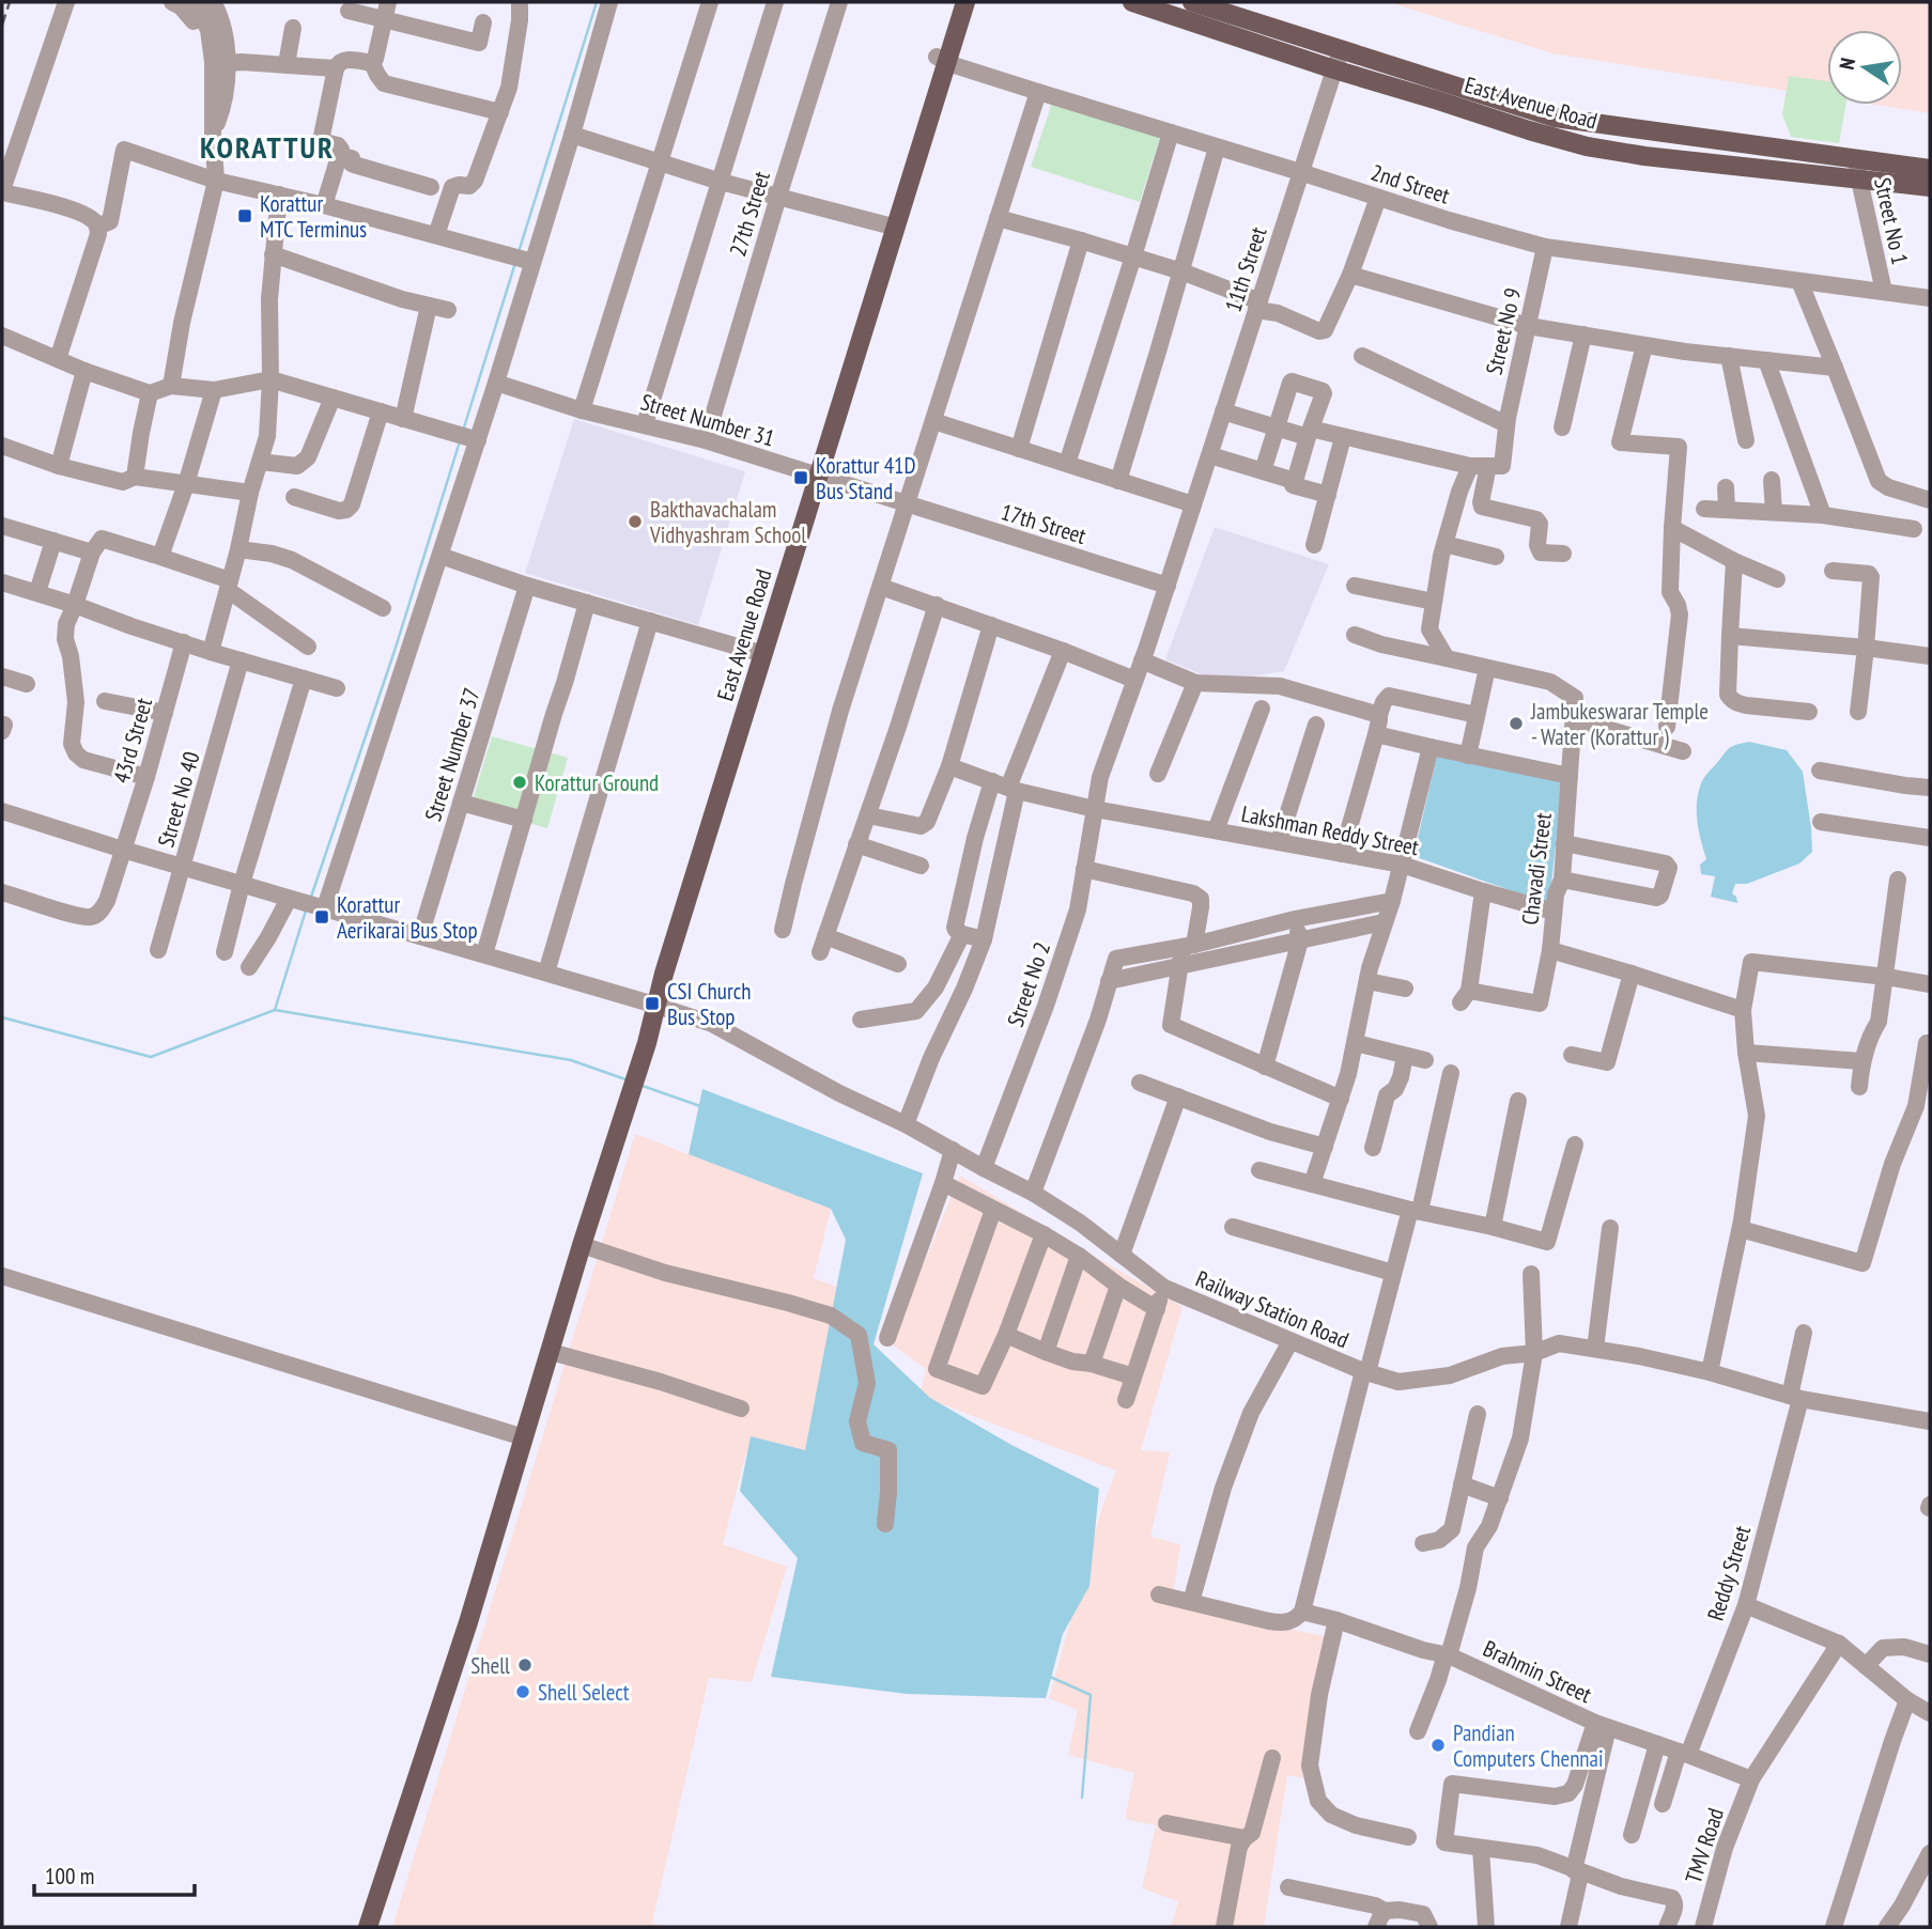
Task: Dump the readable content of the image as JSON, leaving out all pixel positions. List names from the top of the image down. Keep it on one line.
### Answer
{"streets":{"main road":["East Avenue Road"],"street":["2nd Street","27th Street","Street No 1","11th Street","Street No 9","Street Number 31","17th Street","43rd Street","Street Number 37","Street No 40","Lakshman Reddy Street","Chavadi Street","Street No 2","Railway Station Road","Reddy Street","Brahmin Street","TMV Road"]},"crossings":[["East Avenue Road","2nd Street"],["East Avenue Road","Street No 1"],["East Avenue Road","11th Street"],["East Avenue Road","Street Number 31"],["East Avenue Road","Railway Station Road"],["2nd Street","Street No 1"],["2nd Street","11th Street"],["2nd Street","Street No 9"],["27th Street","Street Number 31"],["11th Street","17th Street"],["11th Street","Street No 2"],["Street Number 31","17th Street"],["43rd Street","Railway Station Road"],["Street Number 37","Railway Station Road"],["Street No 40","Railway Station Road"],["Lakshman Reddy Street","Chavadi Street"],["Lakshman Reddy Street","Street No 2"],["Street No 2","Railway Station Road"],["Railway Station Road","Reddy Street"],["Reddy Street","Brahmin Street"],["Brahmin Street","TMV Road"]],"districts":["KORATTUR"],"places":{"transit":["Korattur MTC Terminus","Korattur 41D Bus Stand","Korattur Aerikarai Bus Stop","CSI Church Bus Stop"],"other":["Bakthavachalam Vidhyashram School","Jambukeswarar Temple - Water (Korattur )","Korattur Ground","Shell","Shell Select","Pandian Computers Chennai"]},"scale_bar":"100 m","north":"left"}
